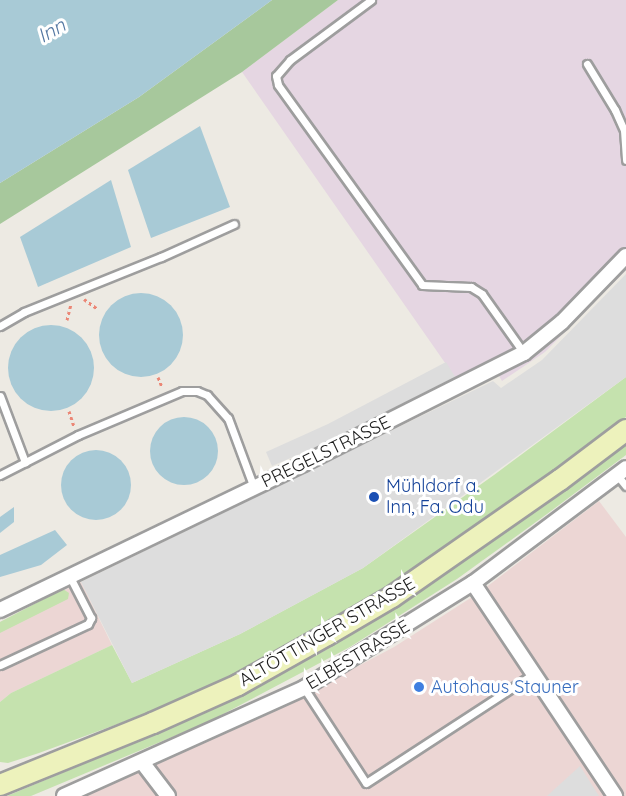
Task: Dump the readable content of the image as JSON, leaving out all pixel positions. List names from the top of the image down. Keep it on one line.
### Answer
{"streets":{"main road":["ALTÖTTINGER STRASSE"],"street":["PREGELSTRASSE","ELBESTRASSE"]},"water":["Inn"],"places":["Mühldorf a. Inn, Fa. Odu","Autohaus Stauner"]}
